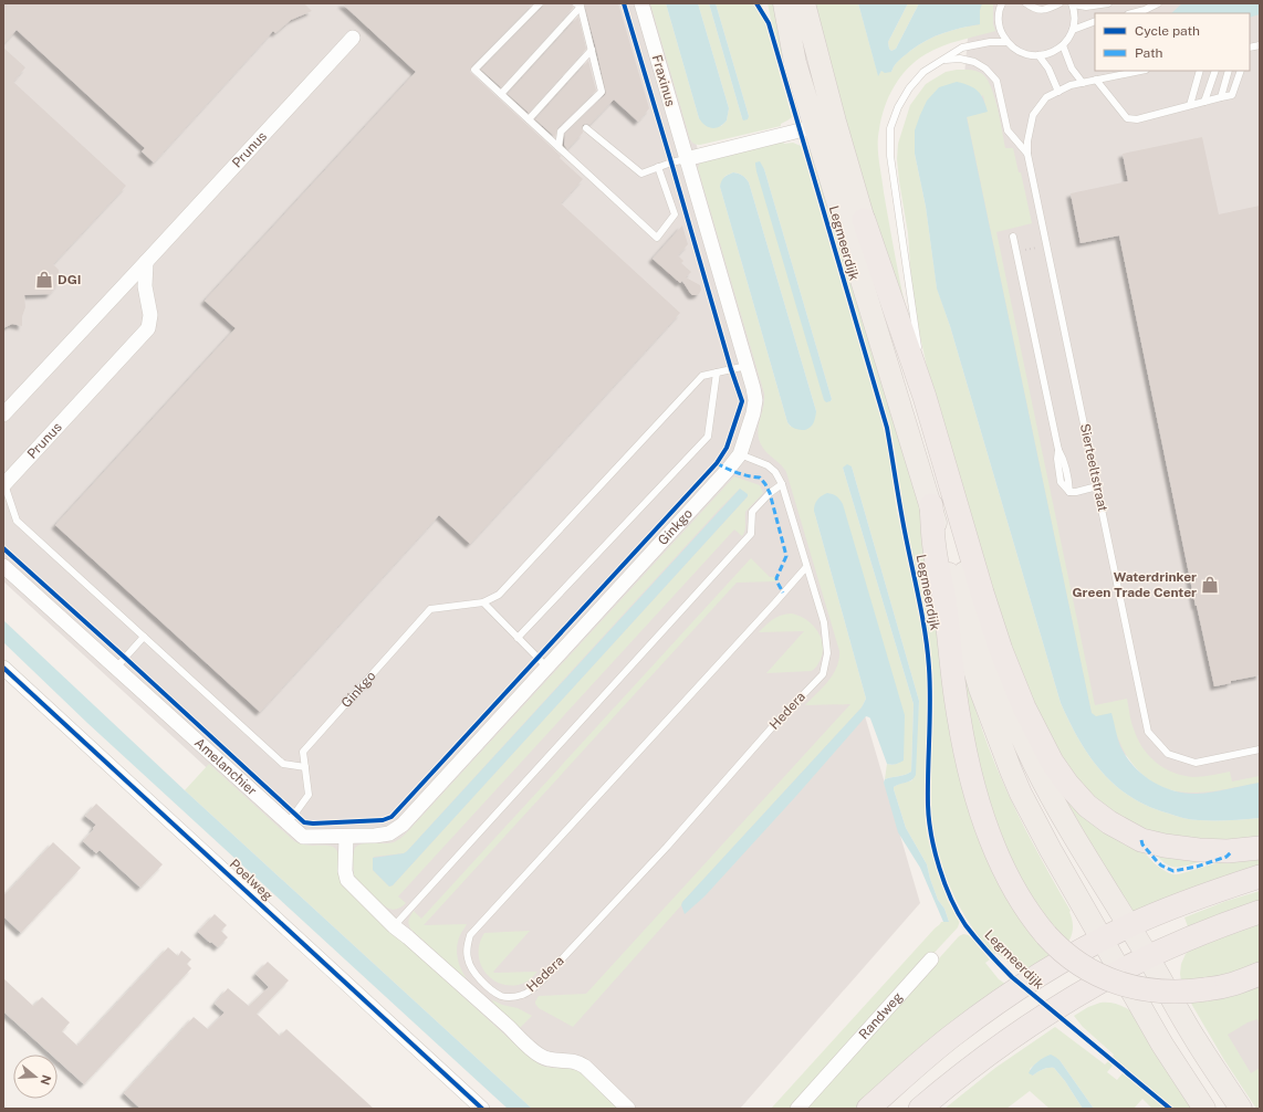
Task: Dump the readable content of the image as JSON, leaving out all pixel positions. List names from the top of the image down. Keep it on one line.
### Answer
{"streets":{"main road":["Legmeerdijk"],"street":["Fraxinus","Prunus","Ginkgo","Amelanchier","Poelweg","Randweg"],"lane":["Sierteeltstraat","Hedera"]},"crossings":[["Fraxinus","Ginkgo"],["Ginkgo","Hedera"],["Ginkgo","Amelanchier"]],"places":{"shop":["DGI","Waterdrinker Green Trade Center"]},"legend":["Cycle path","Path"],"north":"right"}
